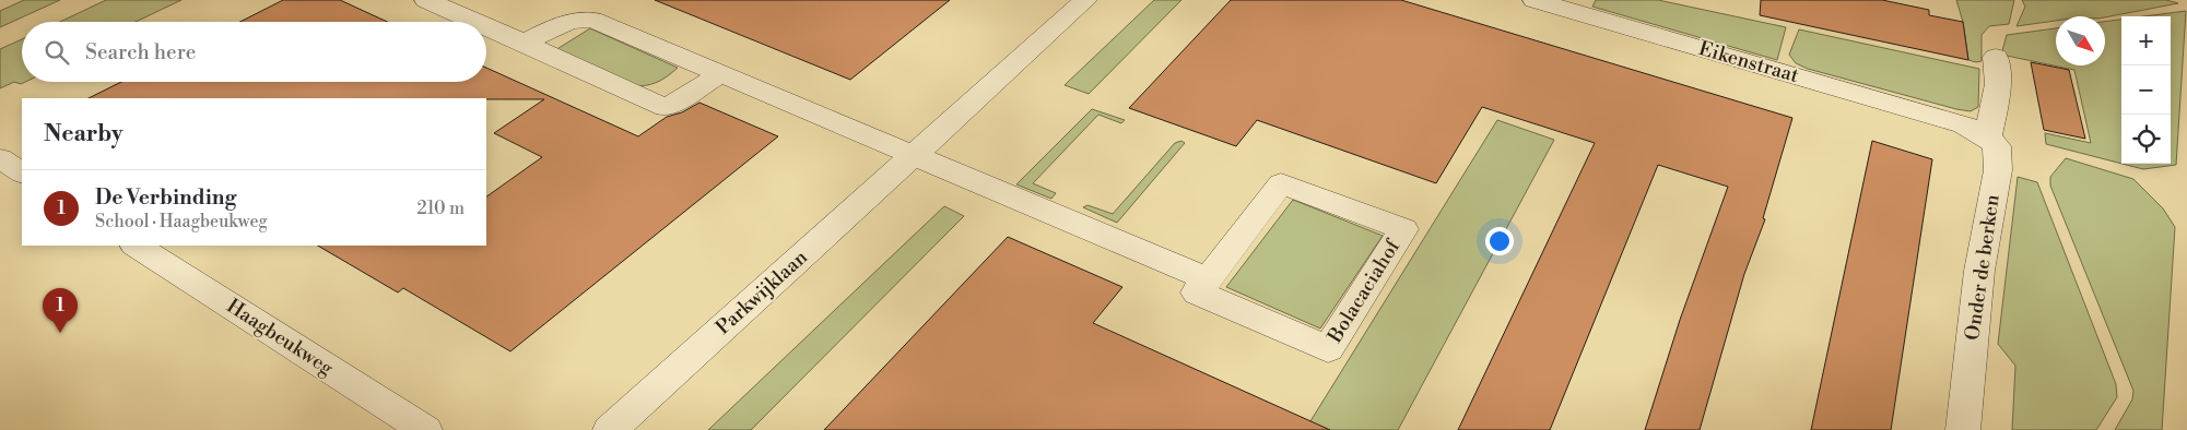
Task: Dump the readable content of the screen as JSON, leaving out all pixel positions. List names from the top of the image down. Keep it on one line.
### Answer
{"streets":{"street":["Eikenstraat","Onder de berken","Bolacaciahof","Parkwijklaan","Haagbeukweg"]},"crossings":[["Eikenstraat","Onder de berken"]],"north":"bottom right","page":{"map_buttons":["+","−"],"search":"Search here","heading":"Nearby","list":[{"mark":"1","name":"De Verbinding","note":"School · Haagbeukweg","value":"210 m"}],"pins":"1"}}
